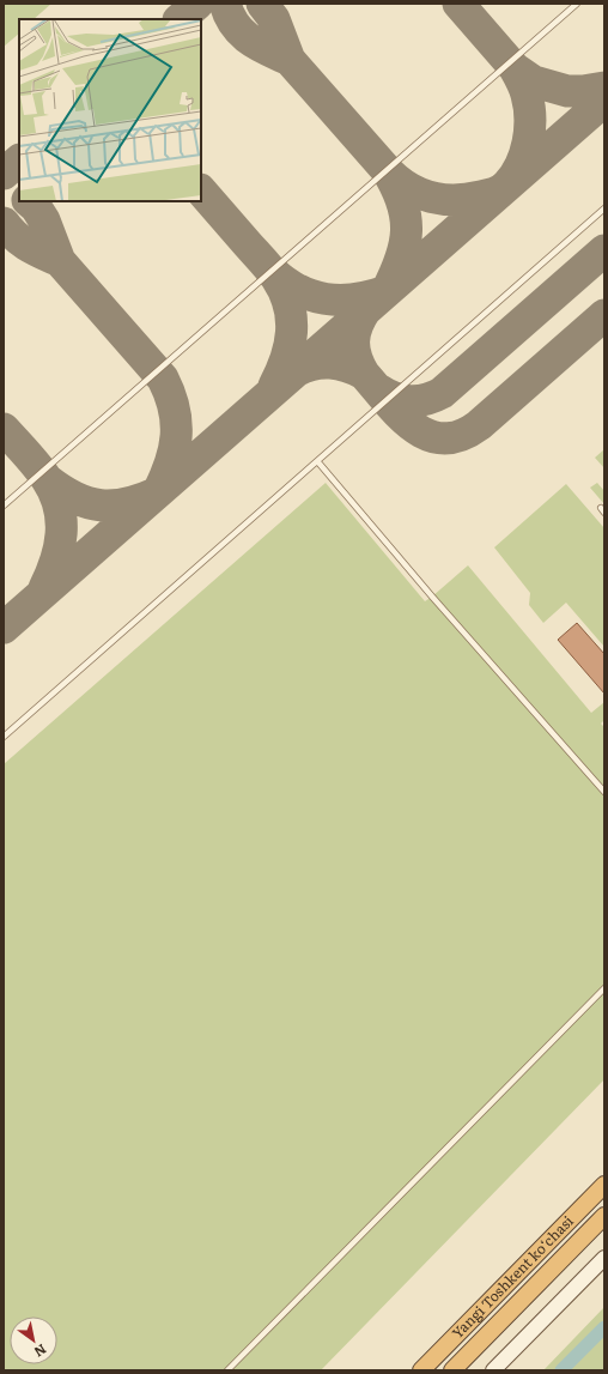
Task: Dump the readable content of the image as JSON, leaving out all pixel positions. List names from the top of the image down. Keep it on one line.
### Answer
{"streets":{"highway":["Yangi Toshkent ko‘chasi"]},"north":"bottom right"}
